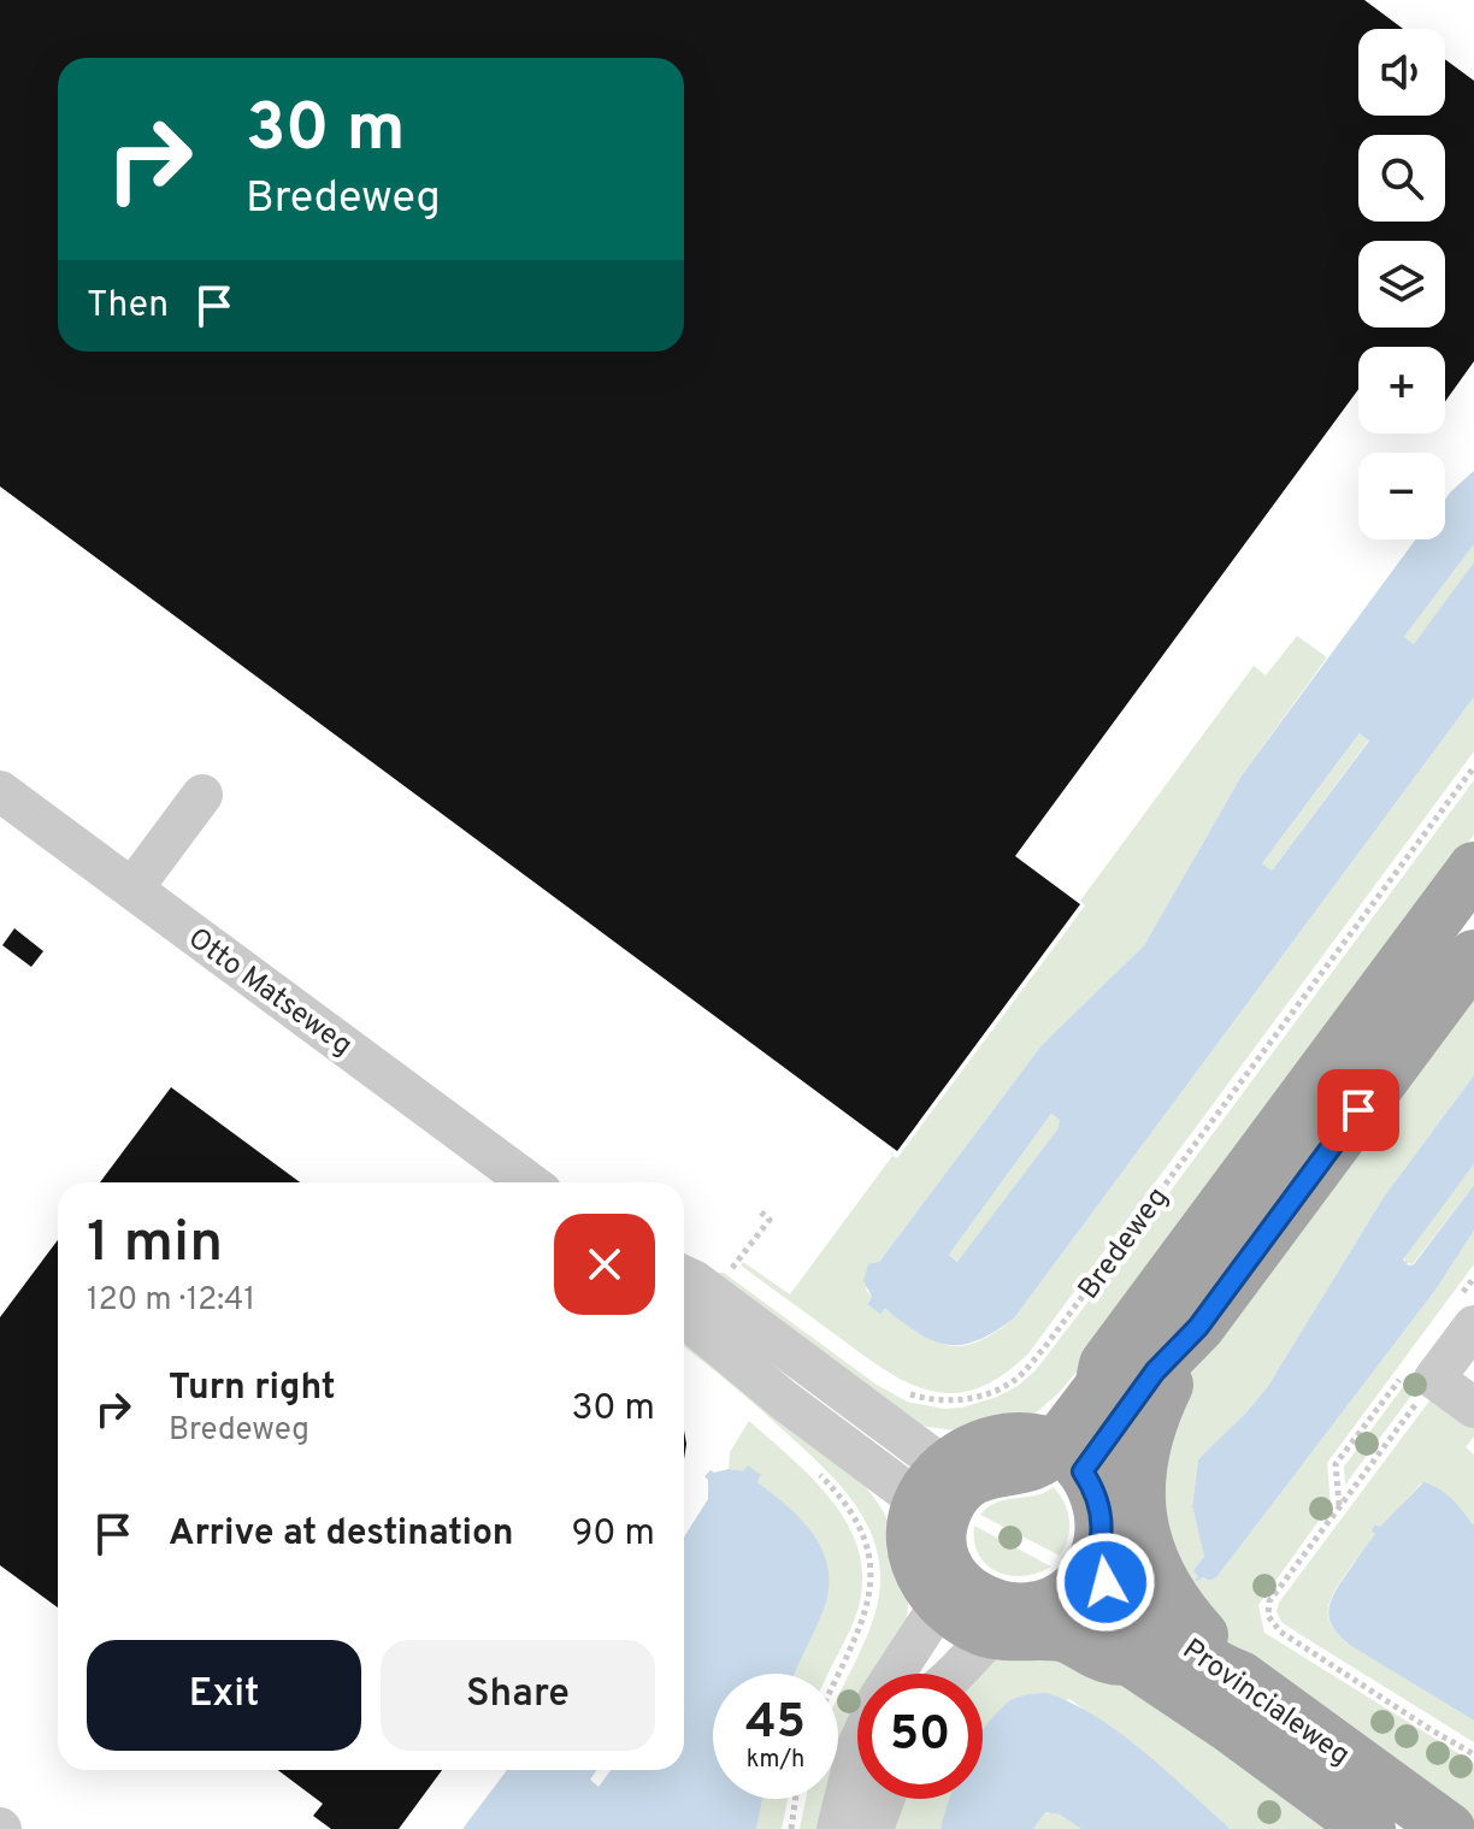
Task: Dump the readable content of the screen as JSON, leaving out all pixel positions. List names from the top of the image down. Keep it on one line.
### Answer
{"streets":{"main road":["Bredeweg","Provincialeweg"],"street":["Otto Matseweg"]},"crossings":[["Bredeweg","Provincialeweg"]],"page":{"map_buttons":["+","−"],"turn":["30 m","Bredeweg"],"then":"Then","heading":["1 min","120 m · 12:41"],"list":[{"name":"Turn right","note":"Bredeweg","value":"30 m"},{"name":"Arrive at destination","value":"90 m"}],"buttons":["Exit","Share"],"speed":"45 km/h","limit":"50"}}
